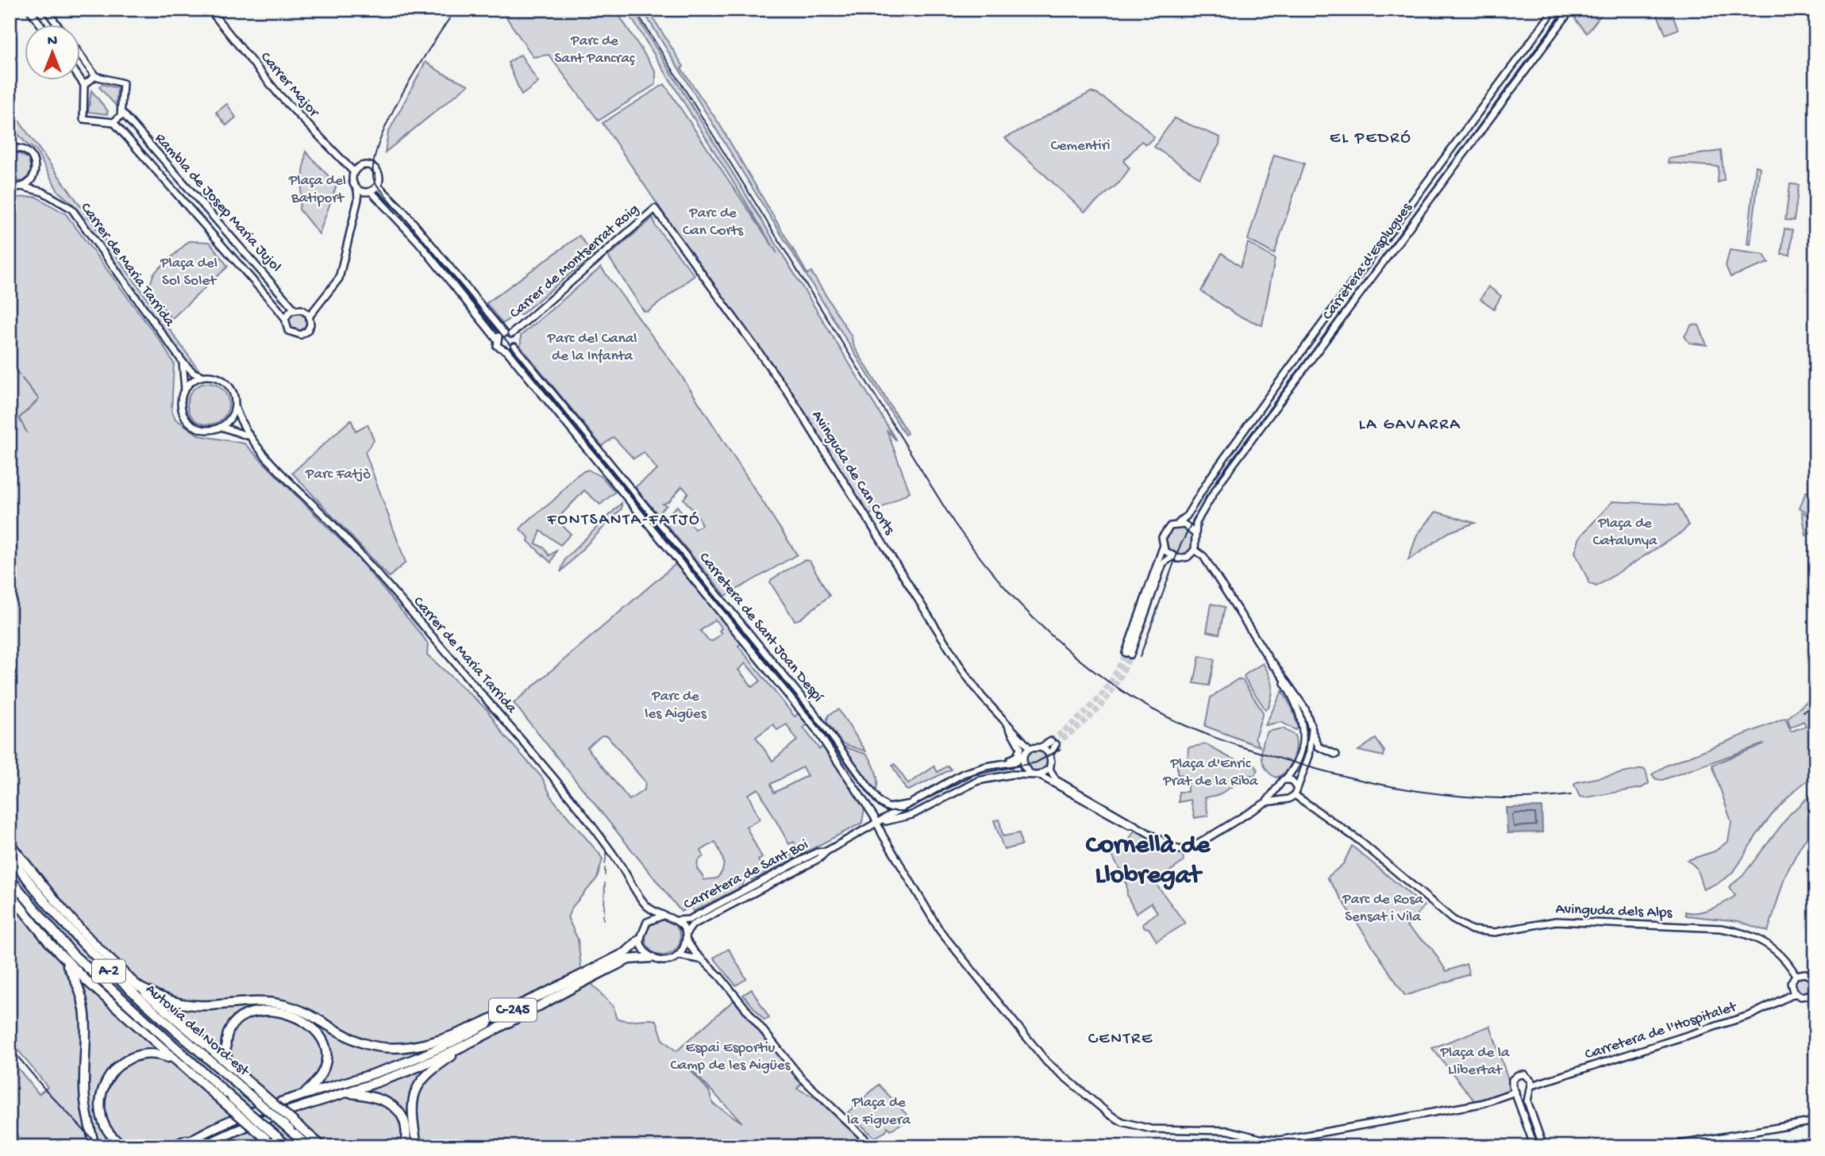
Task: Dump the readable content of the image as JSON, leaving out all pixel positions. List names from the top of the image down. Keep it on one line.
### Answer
{"streets":{"highway":["A-2","C-245","Autovia del Nord-est"],"street":["Carrer Major","Rambla de Josep Maria Jujol","Carrer de Montserrat Roig","Carretera d'Esplugues","Carrer de Maria Tarrida","Avinguda de Can Corts","Carretera de Sant Joan Despí","Carretera de Sant Boi","Avinguda dels Alps","Carretera de l'Hospitalet"]},"crossings":[["Carrer de Montserrat Roig","Avinguda de Can Corts"],["Carrer de Montserrat Roig","Carretera de Sant Joan Despí"],["Carretera de Sant Joan Despí","Carretera de Sant Boi"],["Carretera de Sant Joan Despí","Carretera de l'Hospitalet"],["Carretera de Sant Boi","C-245"],["Avinguda dels Alps","Carretera de l'Hospitalet"]],"districts":["EL PEDRÓ","LA GAVARRA","FONTSANTA-FATJÓ","Cornellà de Llobregat","CENTRE"],"parks":["Parc de Sant Pancraç","Cementiri","Plaça del Batiport","Parc de Can Corts","Plaça del Sol Solet","Parc del Canal de la Infanta","Parc Fatjò","Plaça de Catalunya","Parc de les Aigües","Plaça d'Enric Prat de la Riba","Parc de Rosa Sensat i Vila","Espai Esportiu Camp de les Aigües","Plaça de la Llibertat","Plaça de la Figuera"],"north":"top"}
